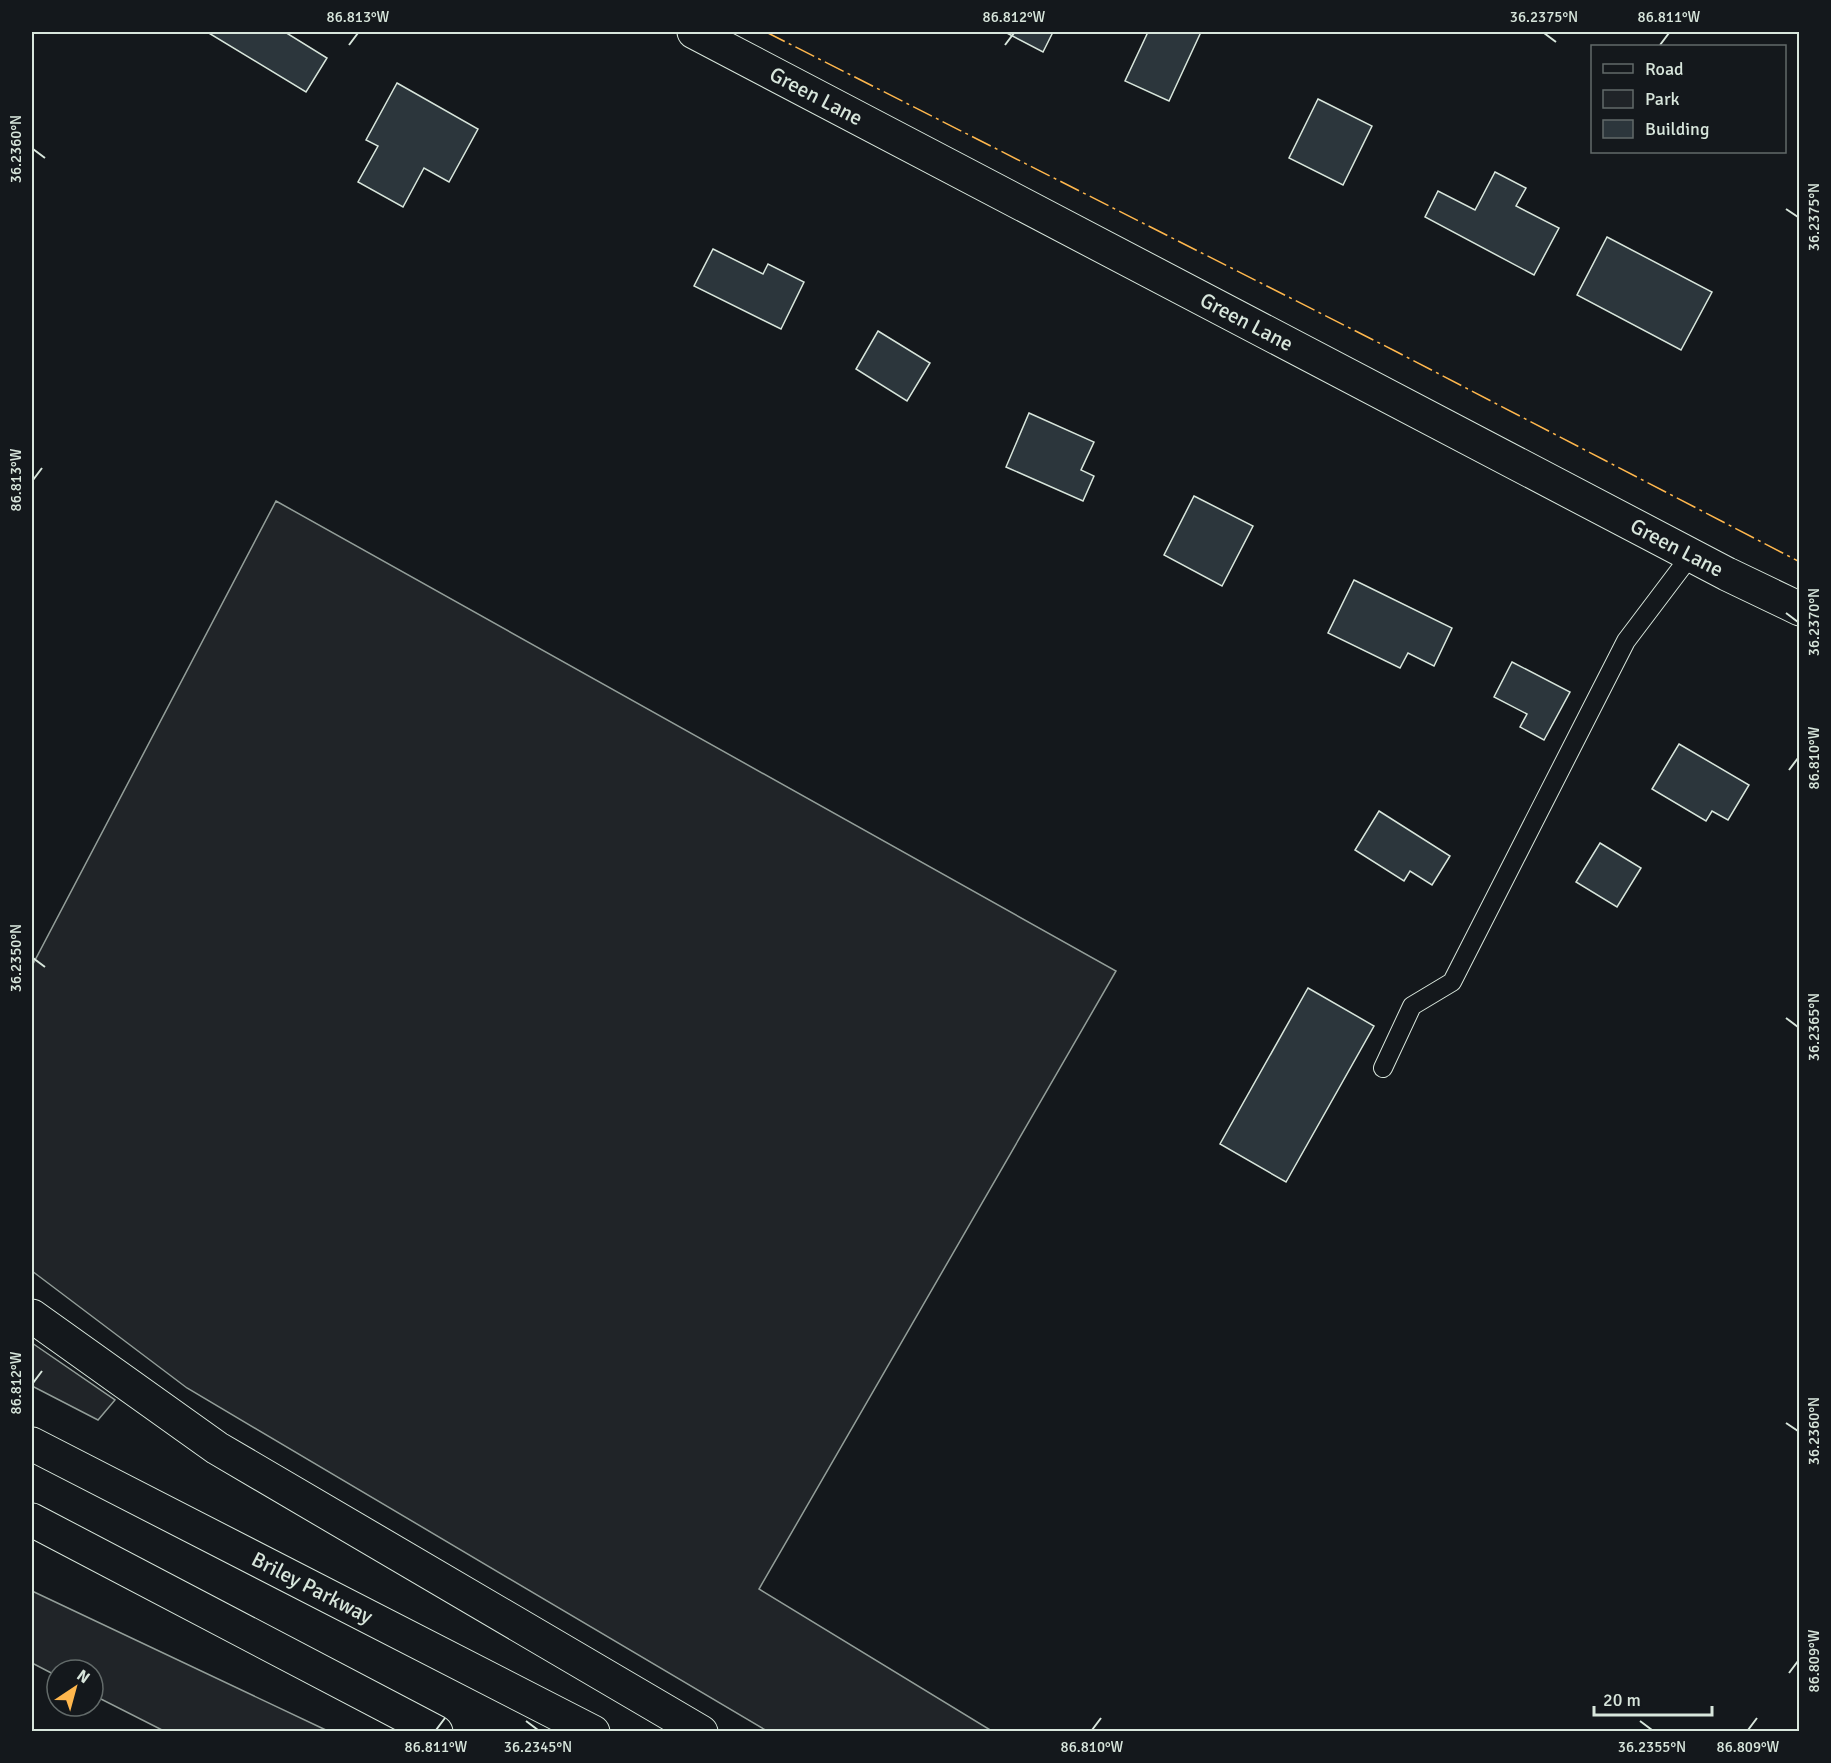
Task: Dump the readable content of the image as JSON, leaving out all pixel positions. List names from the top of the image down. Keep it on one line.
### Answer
{"streets":{"main road":["Green Lane","Briley Parkway"]},"legend":["Road","Park","Building"],"scale_bar":"20 m","north":"top right","coordinates":["86.813°W","86.812°W","36.2375°N","86.811°W","36.2360°N","36.2370°N","86.810°W","36.2350°N","36.2365°N","86.809°W","36.2345°N","36.2355°N"]}
